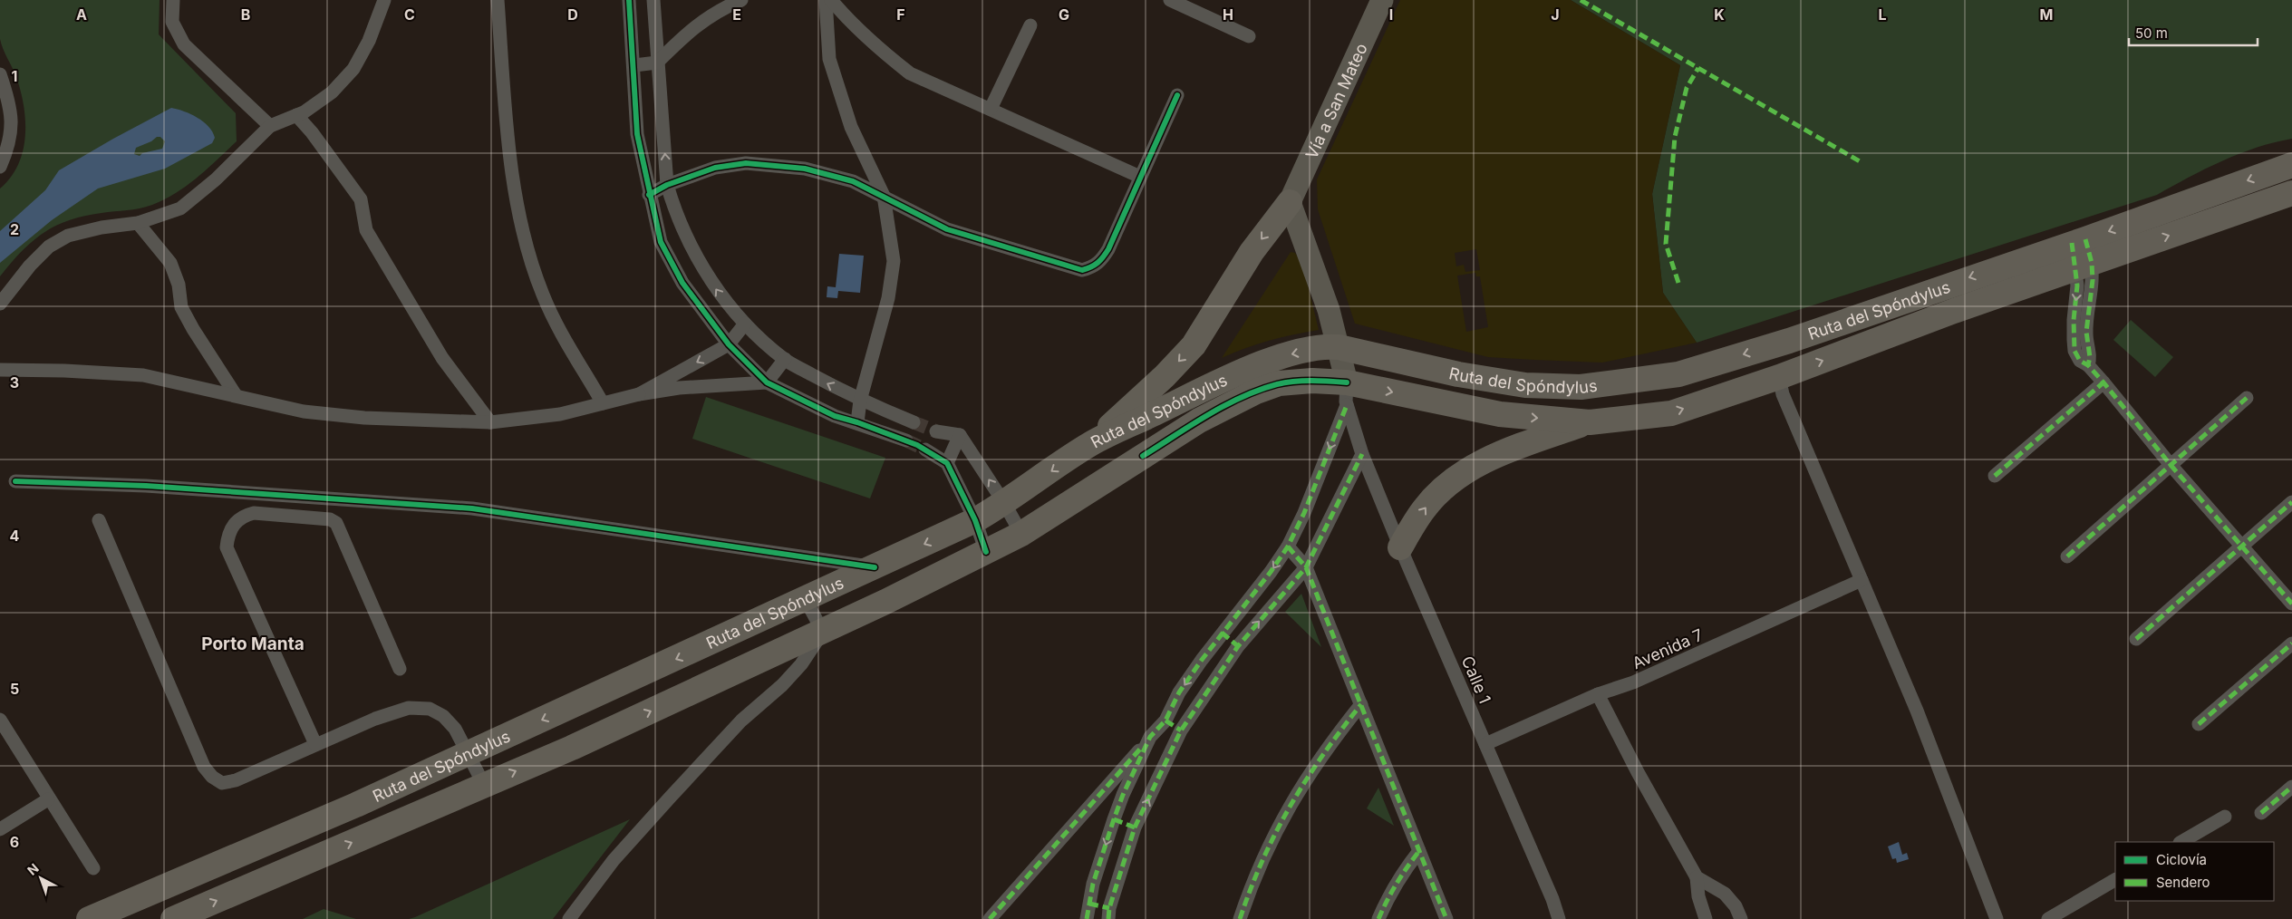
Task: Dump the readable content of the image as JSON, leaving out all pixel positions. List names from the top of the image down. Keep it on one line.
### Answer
{"streets":{"highway":["Ruta del Spóndylus"],"main road":["Vía a San Mateo"],"street":["Avenida 7","Calle 1"]},"crossings":[["Ruta del Spóndylus","Calle 1"],["Avenida 7","Calle 1"]],"districts":["Porto Manta"],"legend":["Ciclovía","Sendero"],"scale_bar":"50 m","north":"top left","grid":{"columns":["A","B","C","D","E","F","G","H","I","J","K","L","M"],"rows":["1","2","3","4","5","6"]}}
